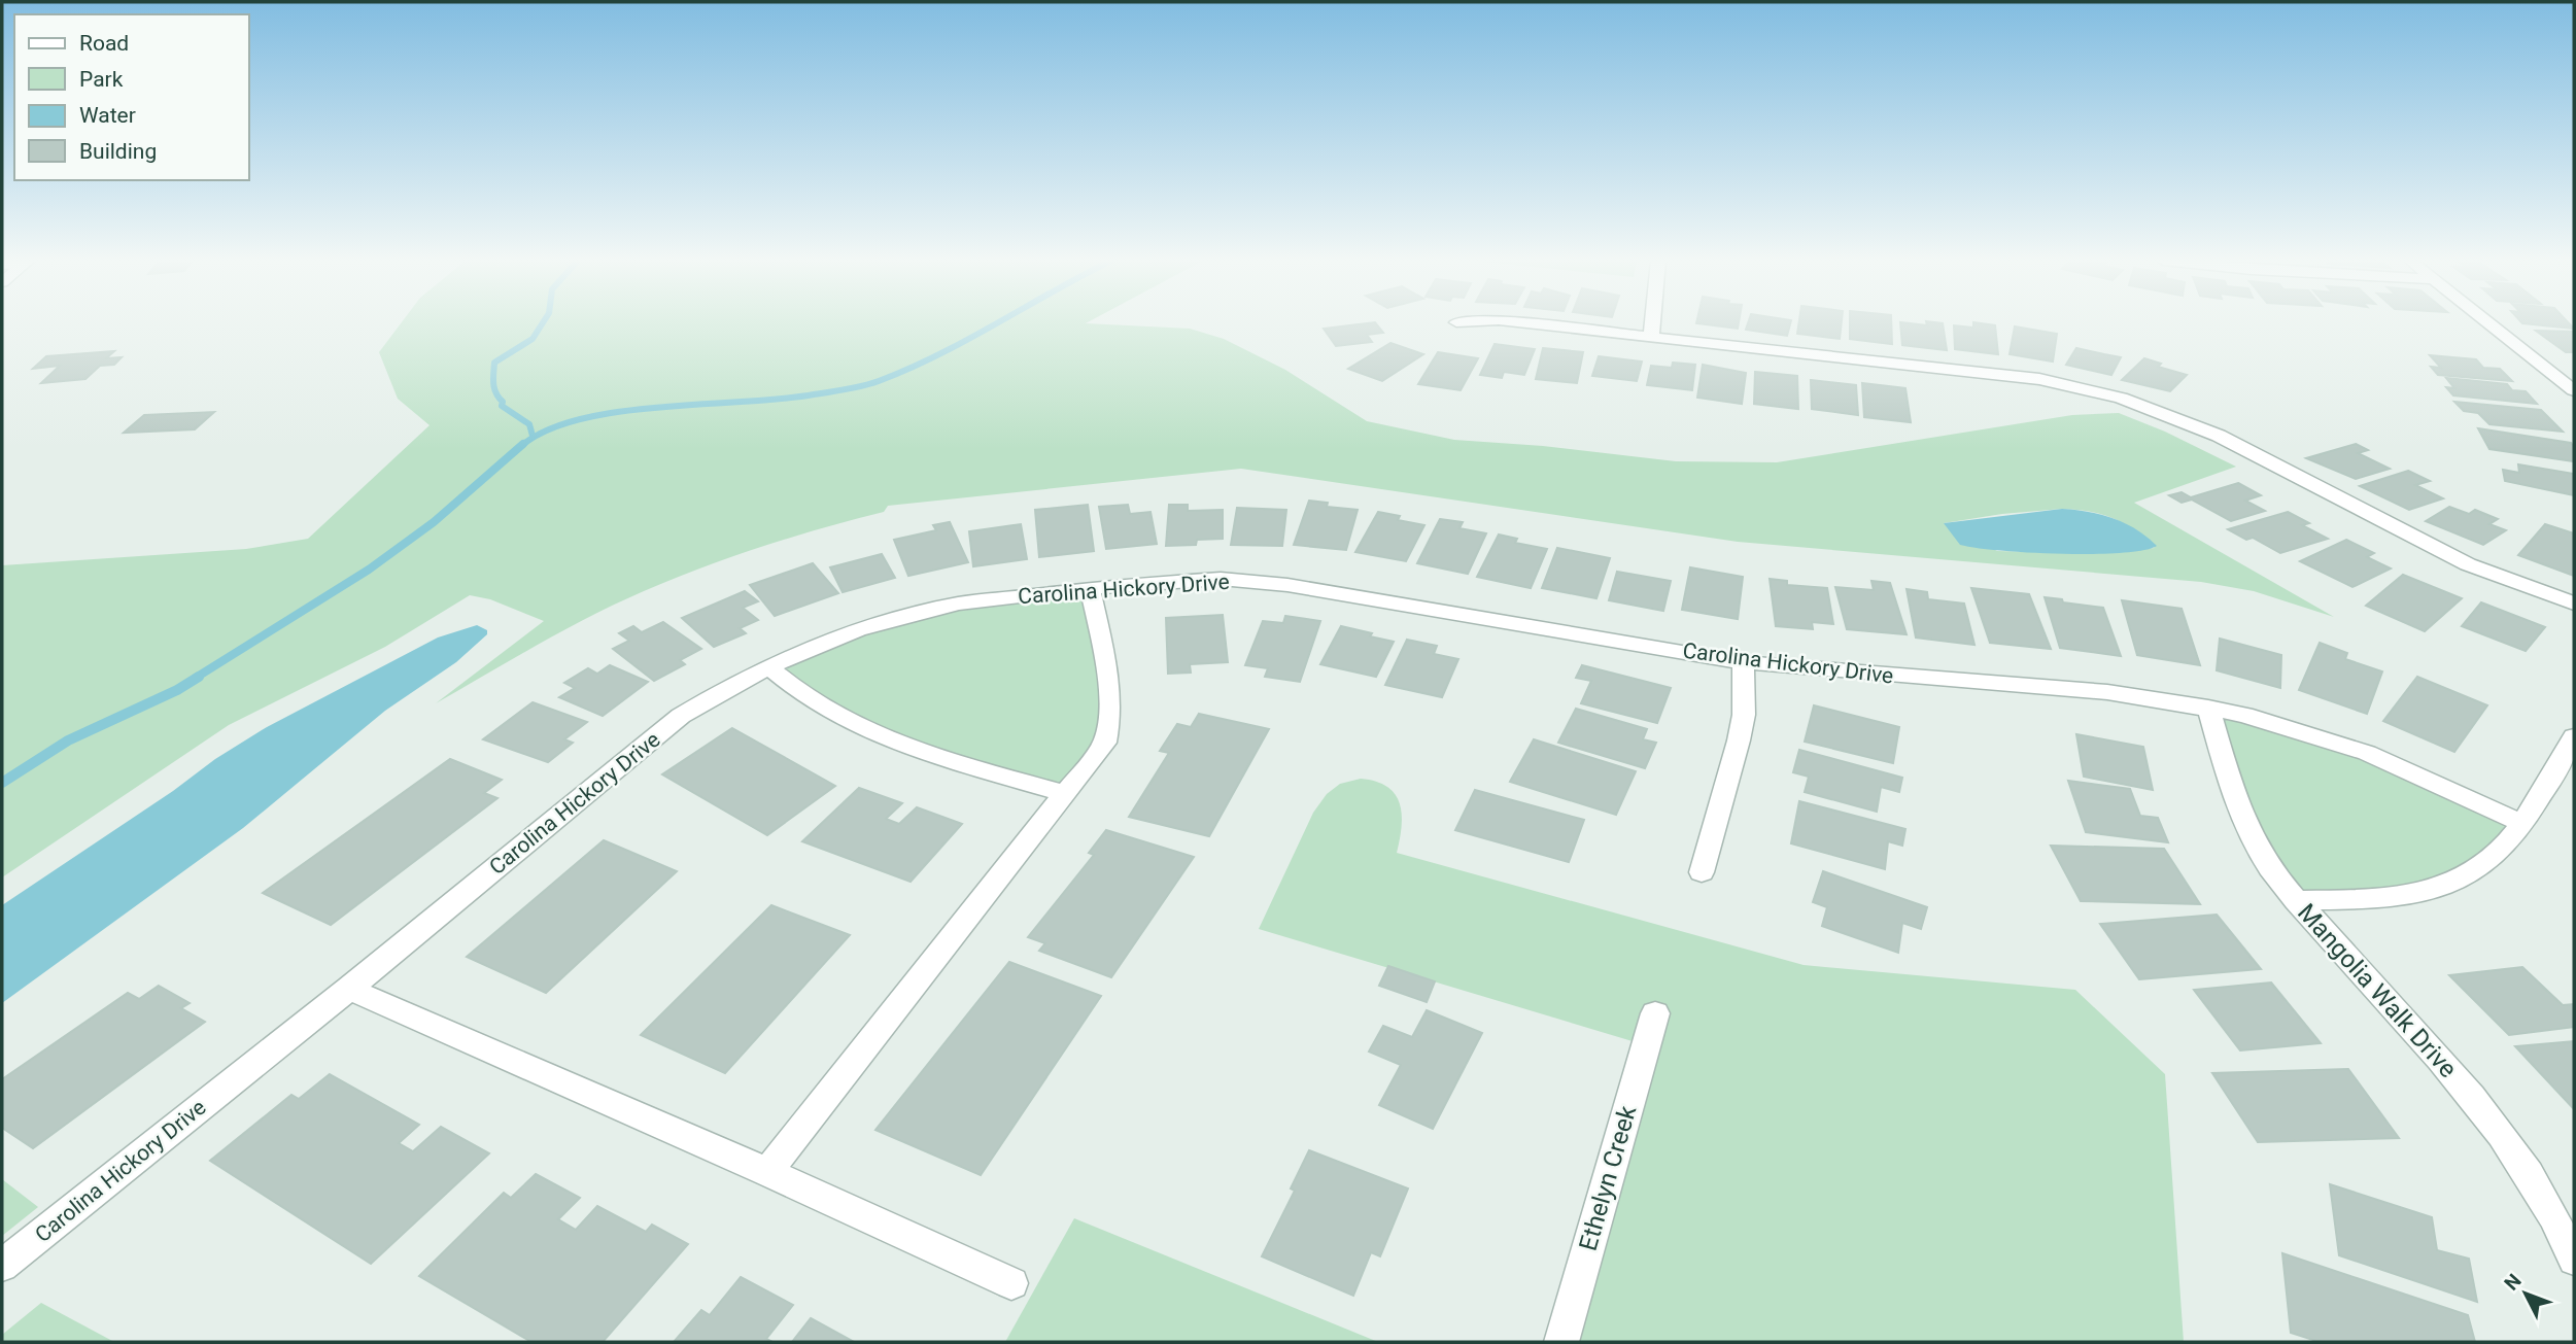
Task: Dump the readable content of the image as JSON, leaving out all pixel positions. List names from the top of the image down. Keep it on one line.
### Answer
{"streets":{"street":["Carolina Hickory Drive","Mangolia Walk Drive","Ethelyn Creek"]},"crossings":[["Carolina Hickory Drive","Mangolia Walk Drive"]],"legend":["Road","Park","Water","Building"],"north":"top left"}
